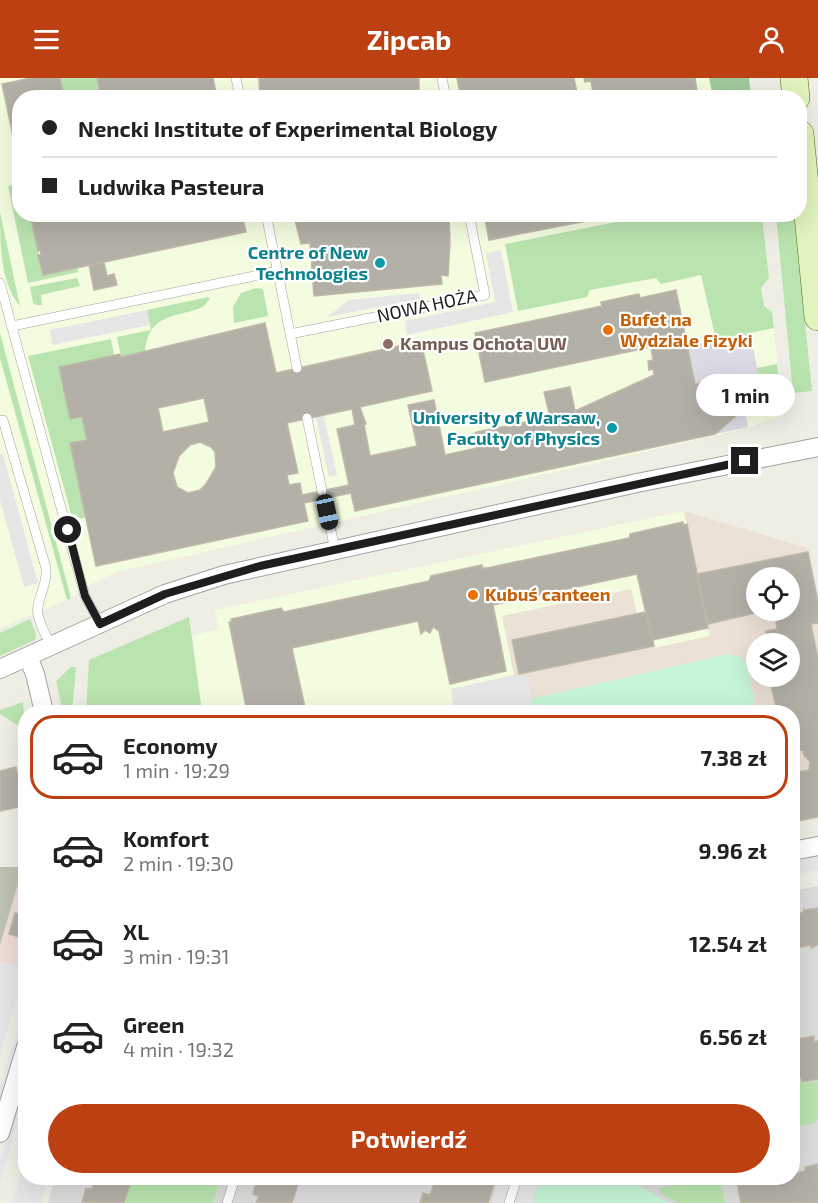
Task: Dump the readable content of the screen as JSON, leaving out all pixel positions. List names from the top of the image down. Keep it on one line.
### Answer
{"streets":{"lane":["NOWA HOŻA"]},"places":["Centre of New Technologies","Bufet na Wydziale Fizyki","Kampus Ochota UW","University of Warsaw, Faculty of Physics","Kubuś canteen"],"page":{"header":"Zipcab","banner":["Nencki Institute of Experimental Biology","Ludwika Pasteura"],"bubble":"1 min","list":[{"name":"Economy","note":"1 min · 19:29","value":"7.38 zł"},{"name":"Komfort","note":"2 min · 19:30","value":"9.96 zł"},{"name":"XL","note":"3 min · 19:31","value":"12.54 zł"},{"name":"Green","note":"4 min · 19:32","value":"6.56 zł"}],"buttons":"Potwierdź"}}
